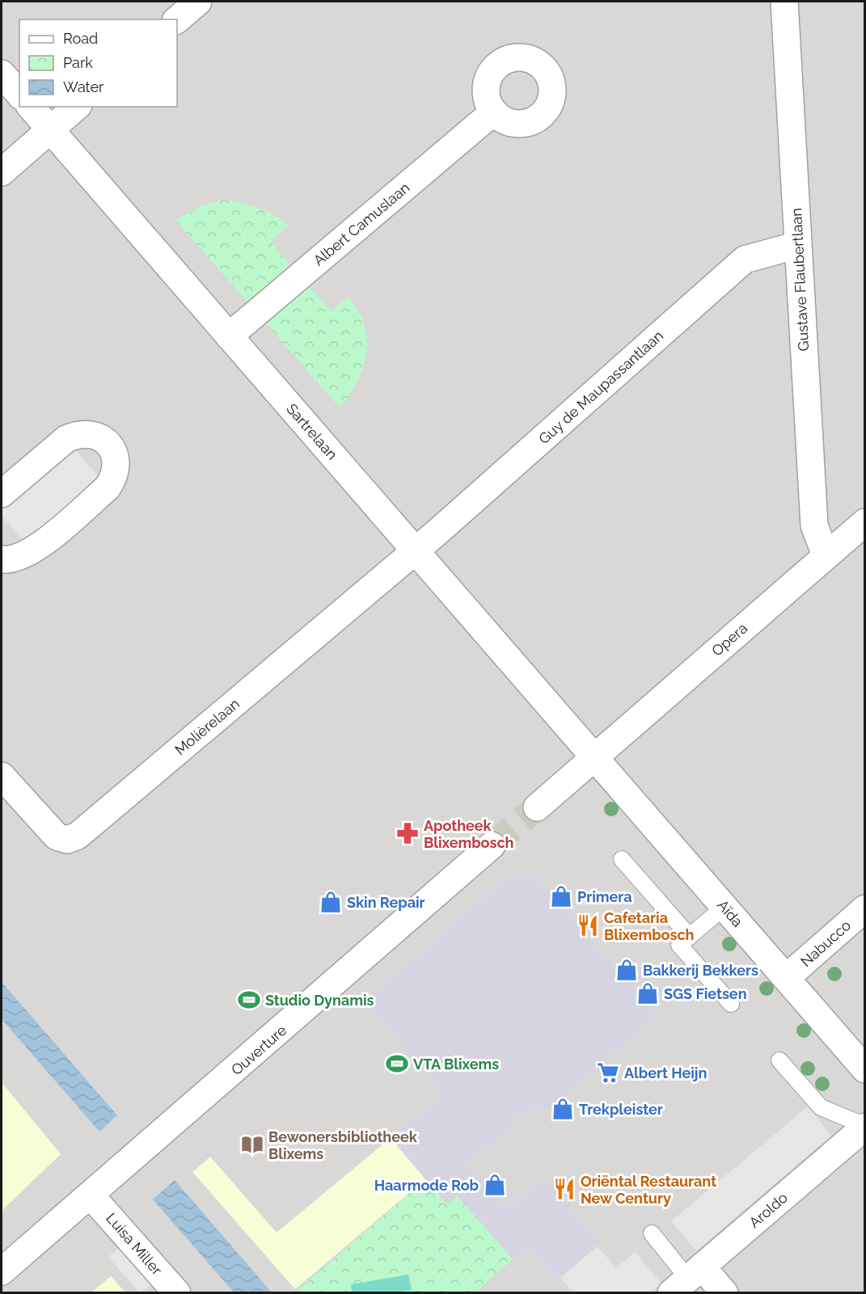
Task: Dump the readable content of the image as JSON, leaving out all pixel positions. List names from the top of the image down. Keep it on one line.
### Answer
{"streets":{"street":["Albert Camuslaan","Gustave Flaubertlaan","Guy de Maupassantlaan","Sartrelaan","Opera","Molièrelaan","Aïda","Nabucco","Ouverture","Aroldo","Luisa Miller"]},"crossings":[["Albert Camuslaan","Sartrelaan"],["Gustave Flaubertlaan","Guy de Maupassantlaan"],["Gustave Flaubertlaan","Opera"],["Guy de Maupassantlaan","Sartrelaan"],["Guy de Maupassantlaan","Molièrelaan"],["Sartrelaan","Opera"],["Sartrelaan","Molièrelaan"],["Sartrelaan","Aïda"],["Opera","Aïda"],["Aïda","Nabucco"],["Ouverture","Luisa Miller"]],"places":{"pharmacy":["Apotheek Blixembosch"],"shop":["Primera","Skin Repair","Bakkerij Bekkers","SGS Fietsen","Trekpleister","Haarmode Rob"],"restaurant":["Cafetaria Blixembosch","Oriëntal Restaurant New Century"],"sports":["Studio Dynamis","VTA Blixems"],"supermarket":["Albert Heijn"],"library":["Bewonersbibliotheek Blixems"]},"legend":["Road","Park","Water"]}
